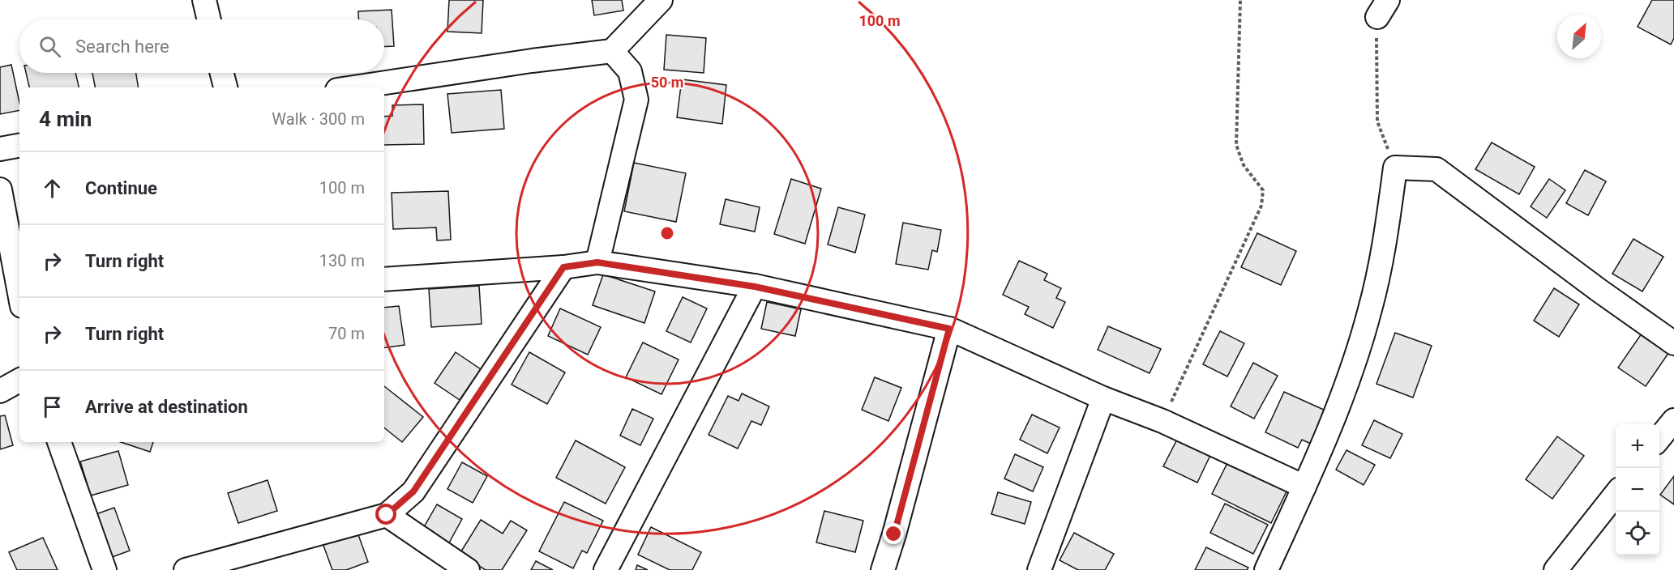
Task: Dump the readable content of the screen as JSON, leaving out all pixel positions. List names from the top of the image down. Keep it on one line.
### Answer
{"north":"top right","page":{"search":"Search here","heading":["4 min","Walk · 300 m"],"list":[["Continue","100 m"],["Turn right","130 m"],["Turn right","70 m"],"Arrive at destination"],"map_buttons":["+","−"]},"rings":["100 m","50 m"]}
